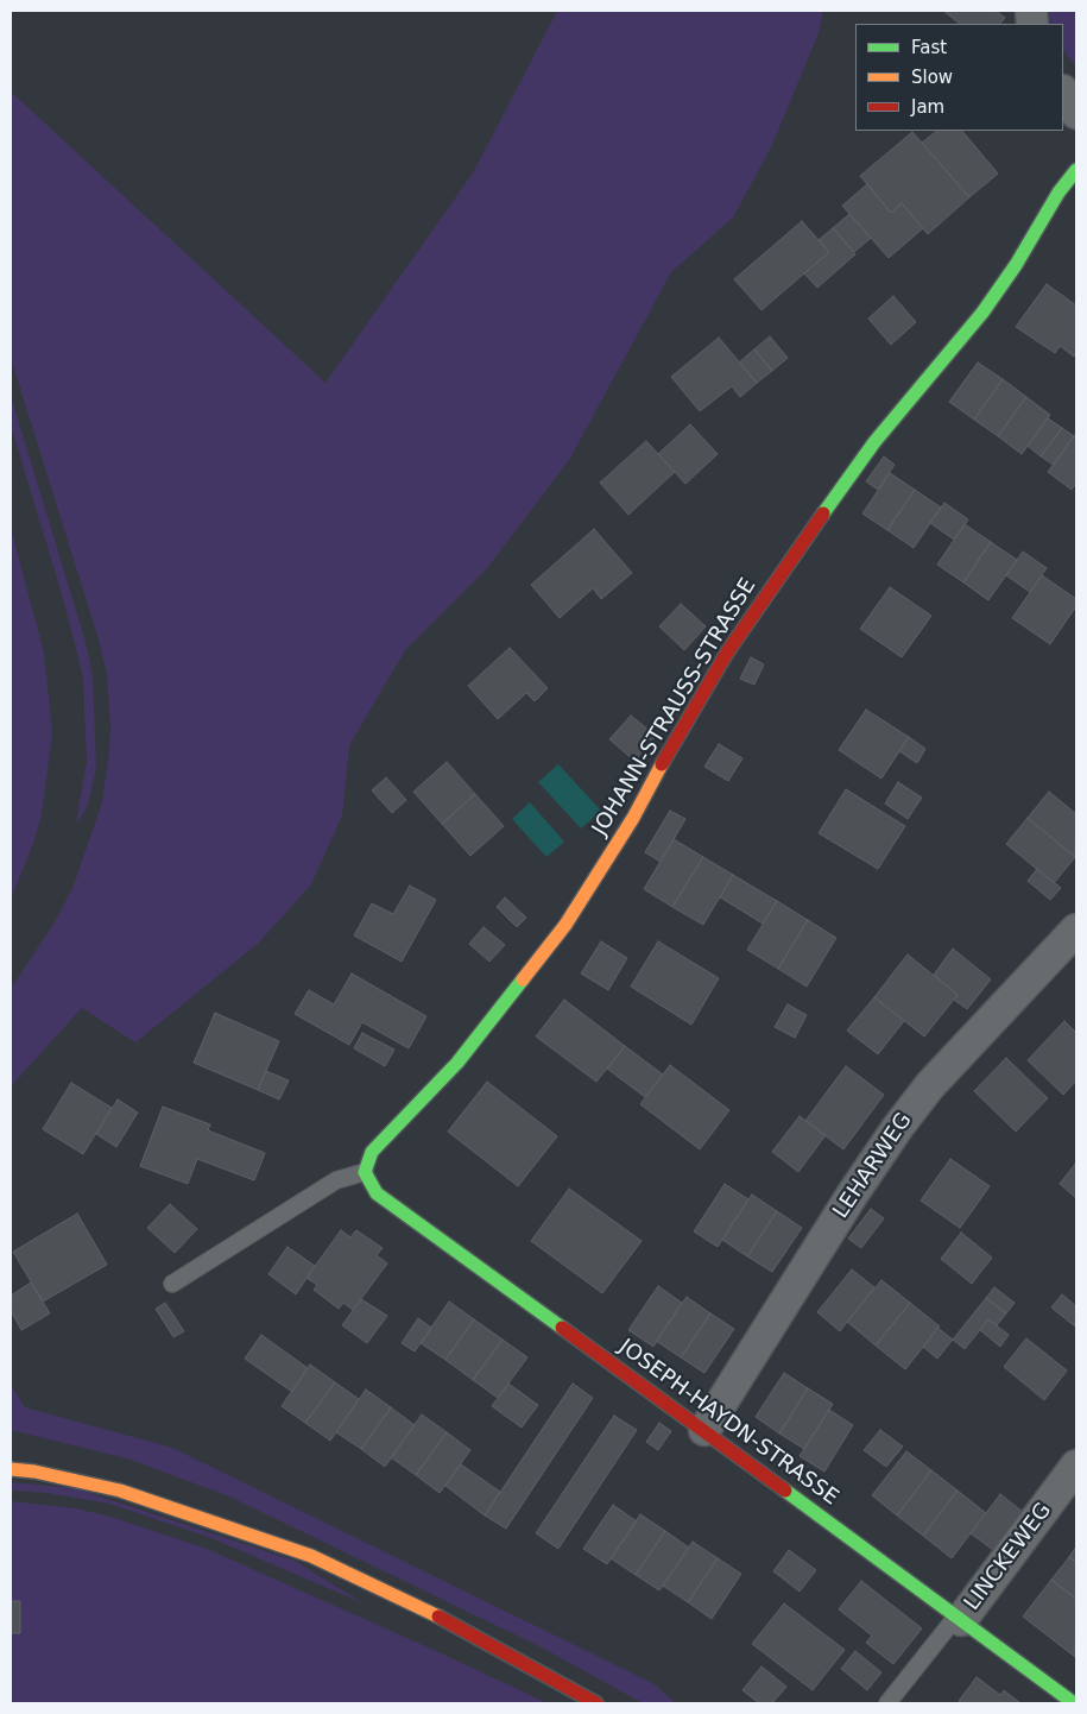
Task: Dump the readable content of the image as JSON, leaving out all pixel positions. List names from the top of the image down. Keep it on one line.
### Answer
{"streets":{"street":["JOHANN-STRAUSS-STRASSE","LEHARWEG","JOSEPH-HAYDN-STRASSE","LINCKEWEG"]},"crossings":[["JOHANN-STRAUSS-STRASSE","JOSEPH-HAYDN-STRASSE"],["LEHARWEG","JOSEPH-HAYDN-STRASSE"],["JOSEPH-HAYDN-STRASSE","LINCKEWEG"]],"legend":["Fast","Slow","Jam"]}
